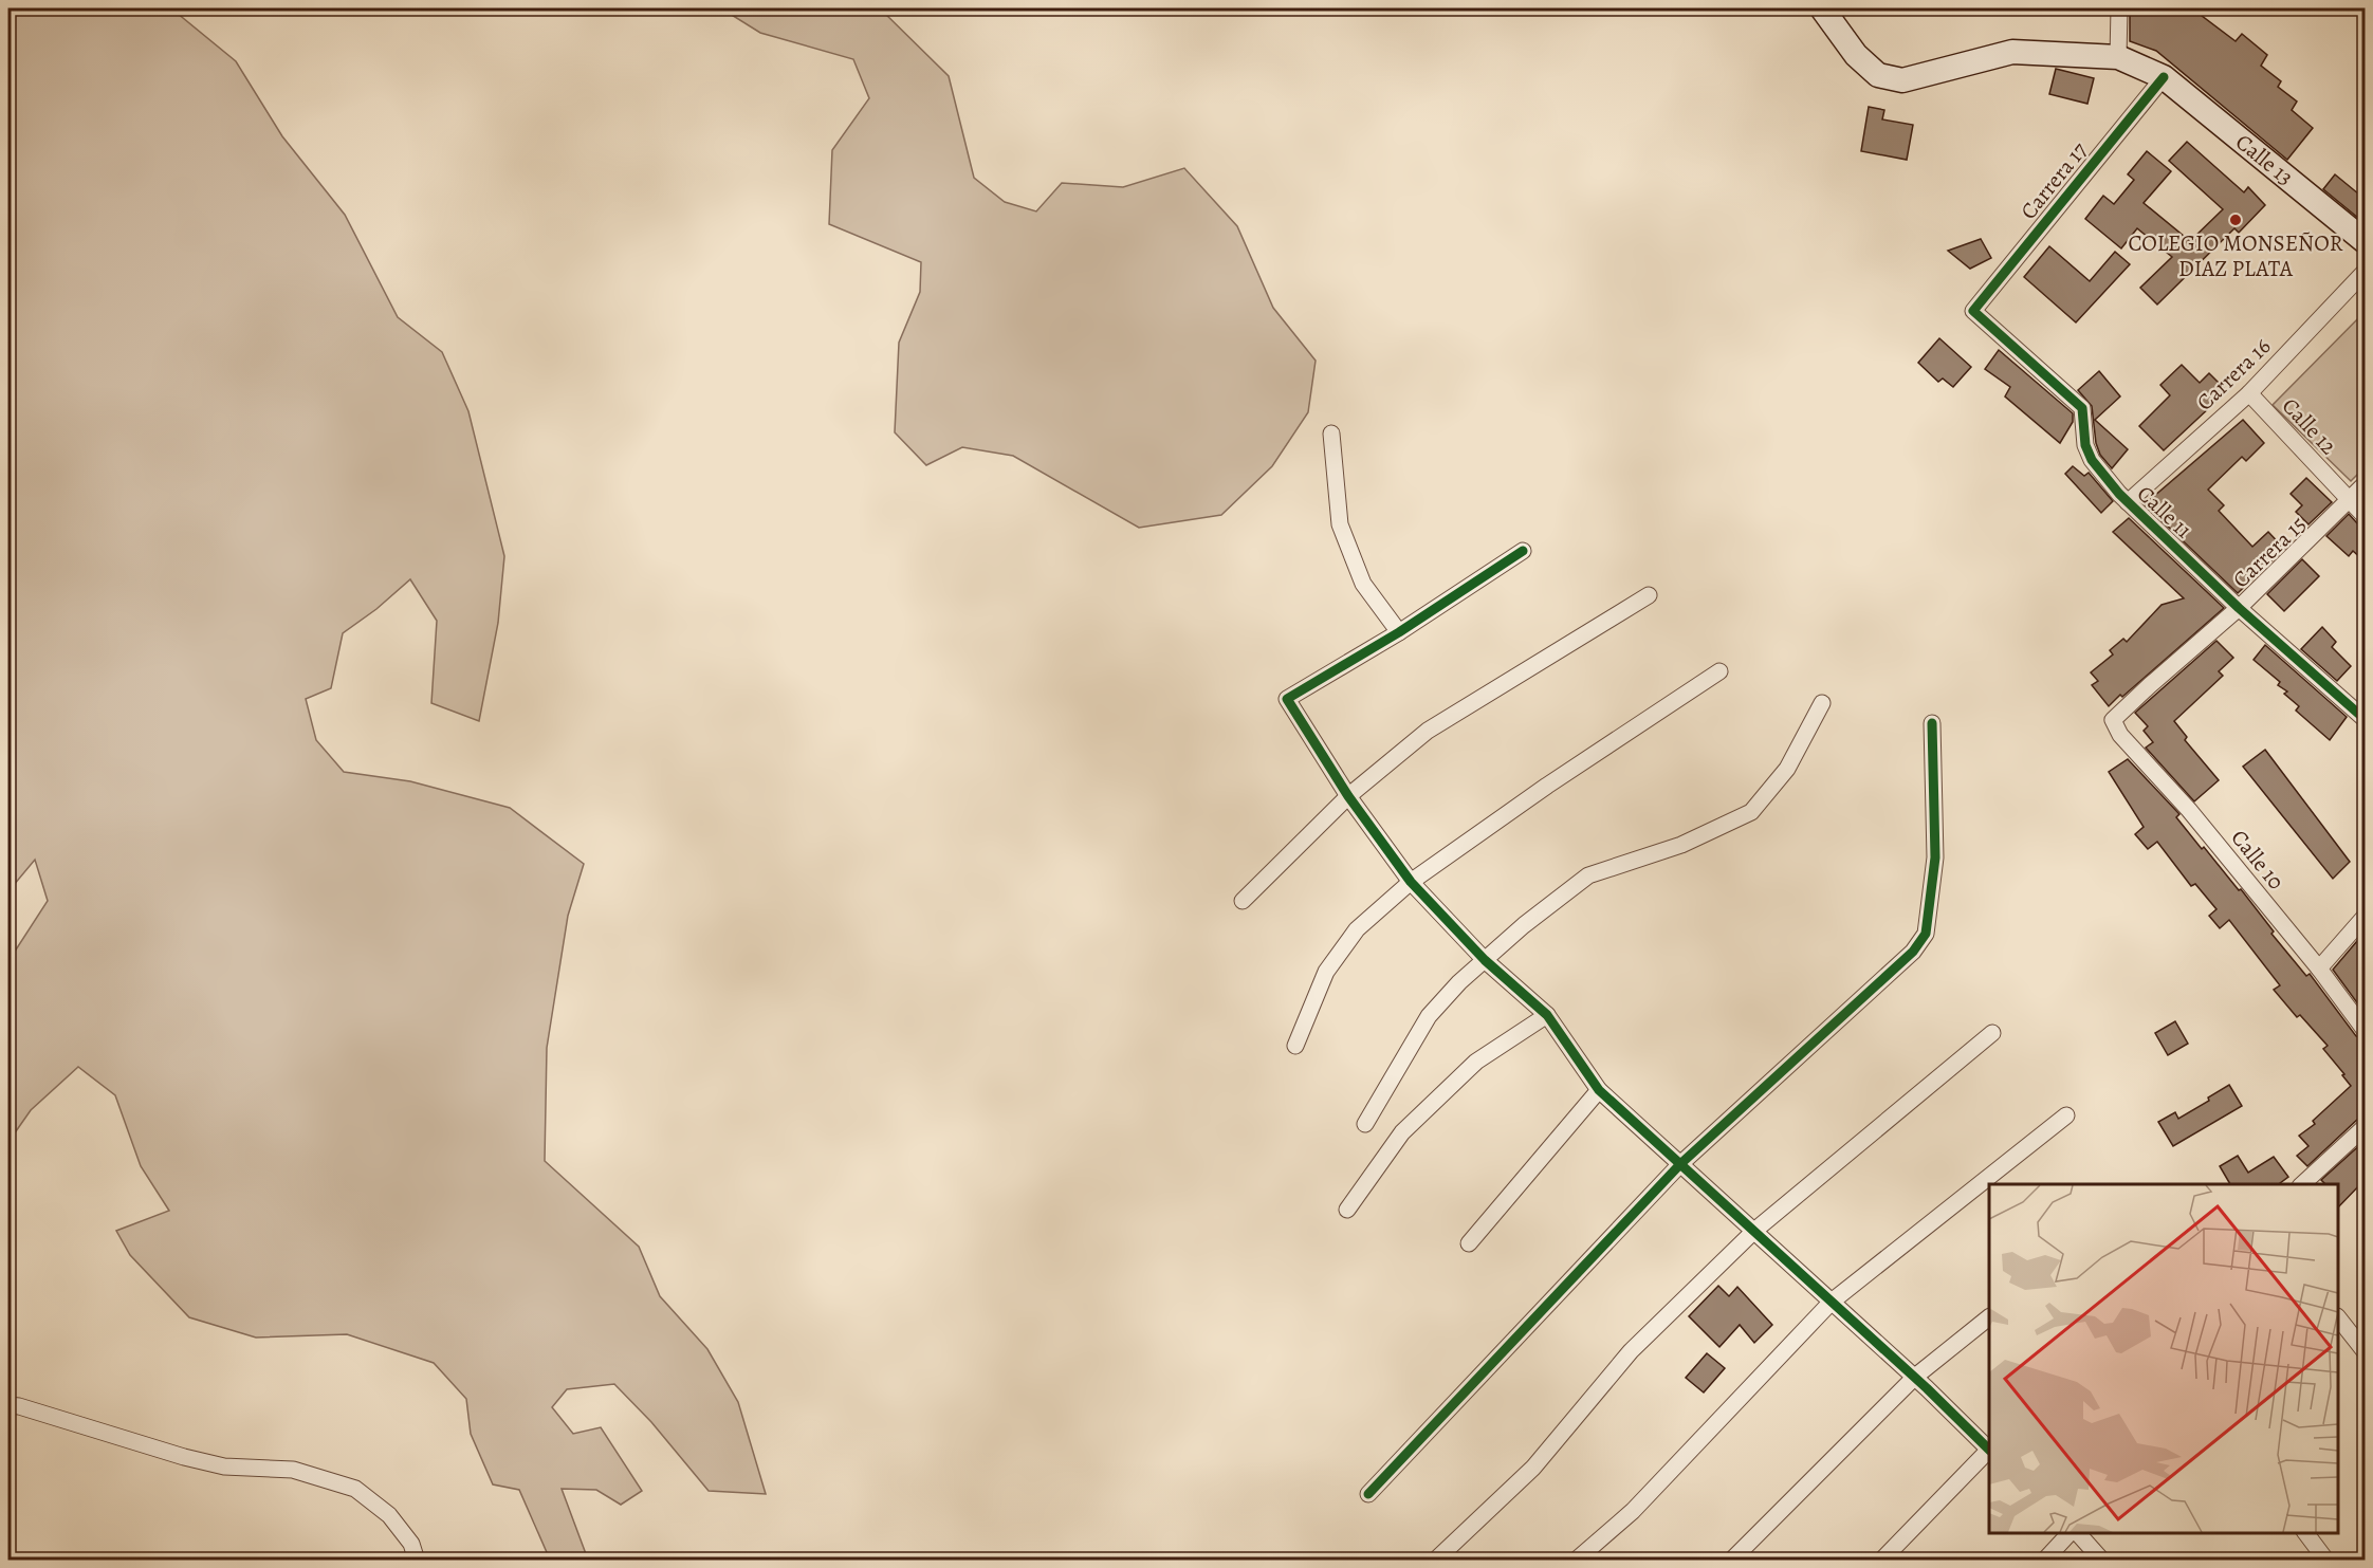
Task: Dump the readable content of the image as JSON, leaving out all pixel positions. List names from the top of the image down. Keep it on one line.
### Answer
{"streets":{"street":["Calle 13","Carrera 17","Carrera 16","Calle 12","Calle 11","Carrera 15","Calle 10"]},"crossings":[["Calle 13","Carrera 17"],["Carrera 17","Calle 11"],["Carrera 16","Calle 12"],["Carrera 16","Calle 11"],["Calle 12","Carrera 15"],["Calle 11","Carrera 15"],["Carrera 15","Calle 10"]],"places":["COLEGIO MONSEÑOR DIAZ PLATA"]}
